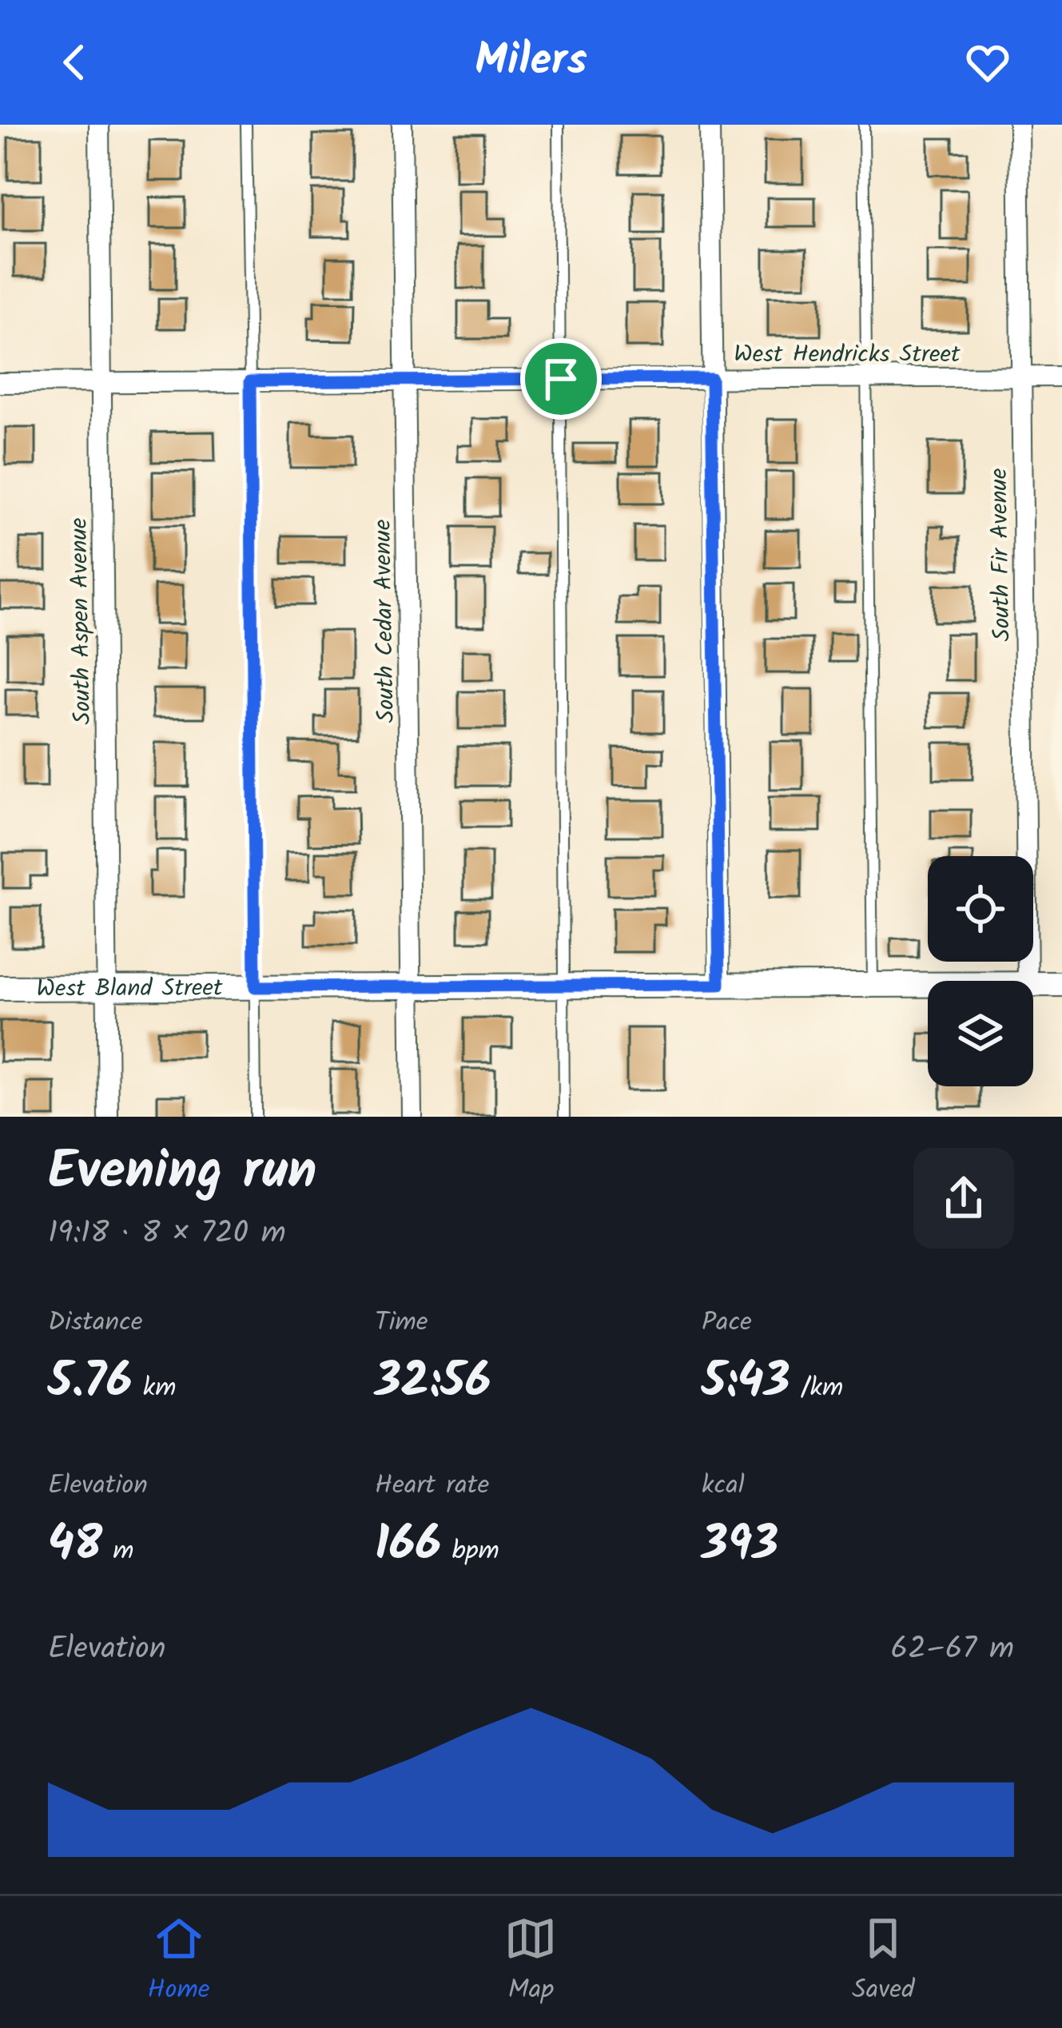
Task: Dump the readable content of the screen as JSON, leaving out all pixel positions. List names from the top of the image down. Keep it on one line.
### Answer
{"streets":{"street":["West Hendricks Street","South Fir Avenue","South Aspen Avenue","South Cedar Avenue","West Bland Street"]},"crossings":[["West Hendricks Street","South Fir Avenue"],["West Hendricks Street","South Aspen Avenue"],["West Hendricks Street","South Cedar Avenue"],["South Aspen Avenue","West Bland Street"],["South Cedar Avenue","West Bland Street"]],"page":{"header":"Milers","heading":["Evening run","19:18 · 8 × 720 m"],"stats":[["Distance","5.76 km"],["Time","32:56"],["Pace","5:43 /km"],["Elevation","48 m"],["Heart rate","166 bpm"],["kcal","393"]],"chart":["Elevation","62–67 m"],"tabs":["Home","Map","Saved"]}}
